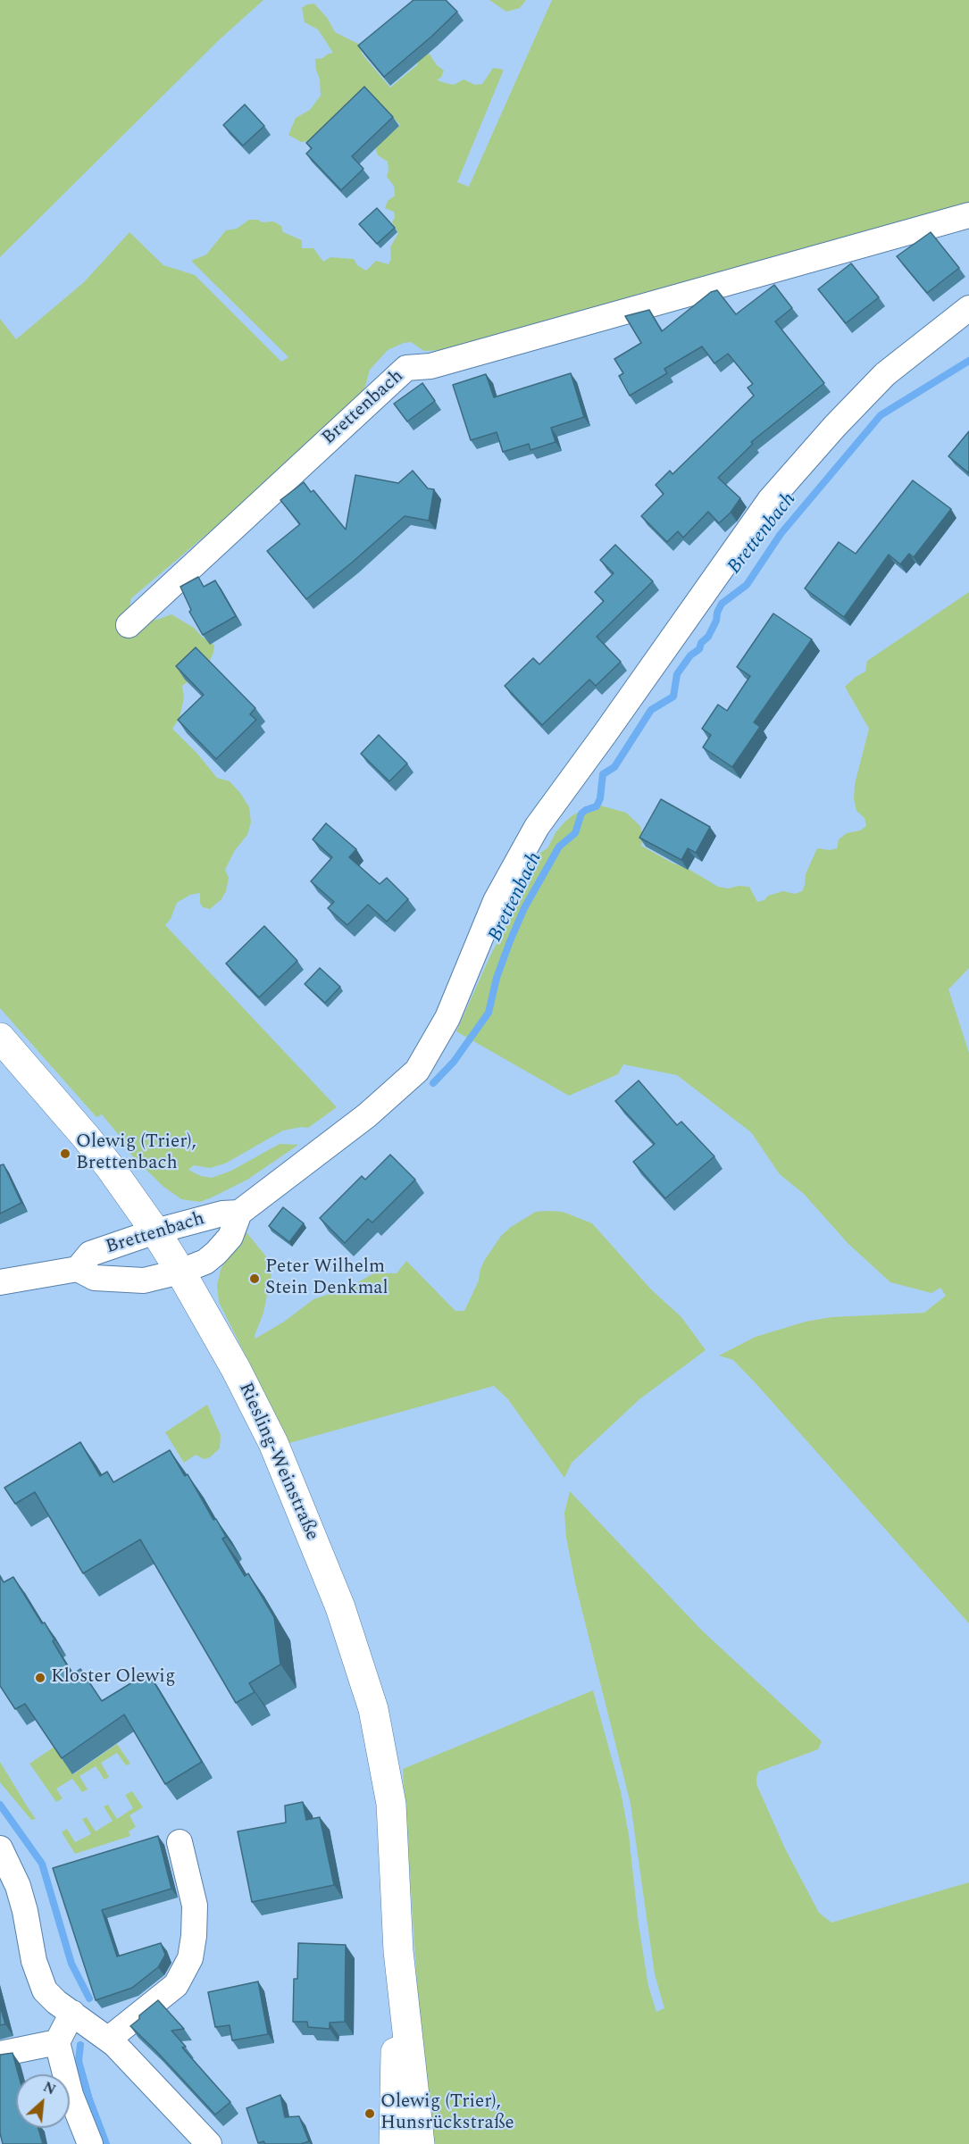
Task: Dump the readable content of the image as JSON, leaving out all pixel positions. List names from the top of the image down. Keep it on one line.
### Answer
{"streets":{"main road":["Riesling-Weinstraße"],"street":["Brettenbach"]},"crossings":[["Brettenbach","Riesling-Weinstraße"]],"water":["Brettenbach"],"places":["Olewig (Trier), Brettenbach","Peter Wilhelm Stein Denkmal","Kloster Olewig","Olewig (Trier), Hunsrückstraße"],"north":"top right"}
